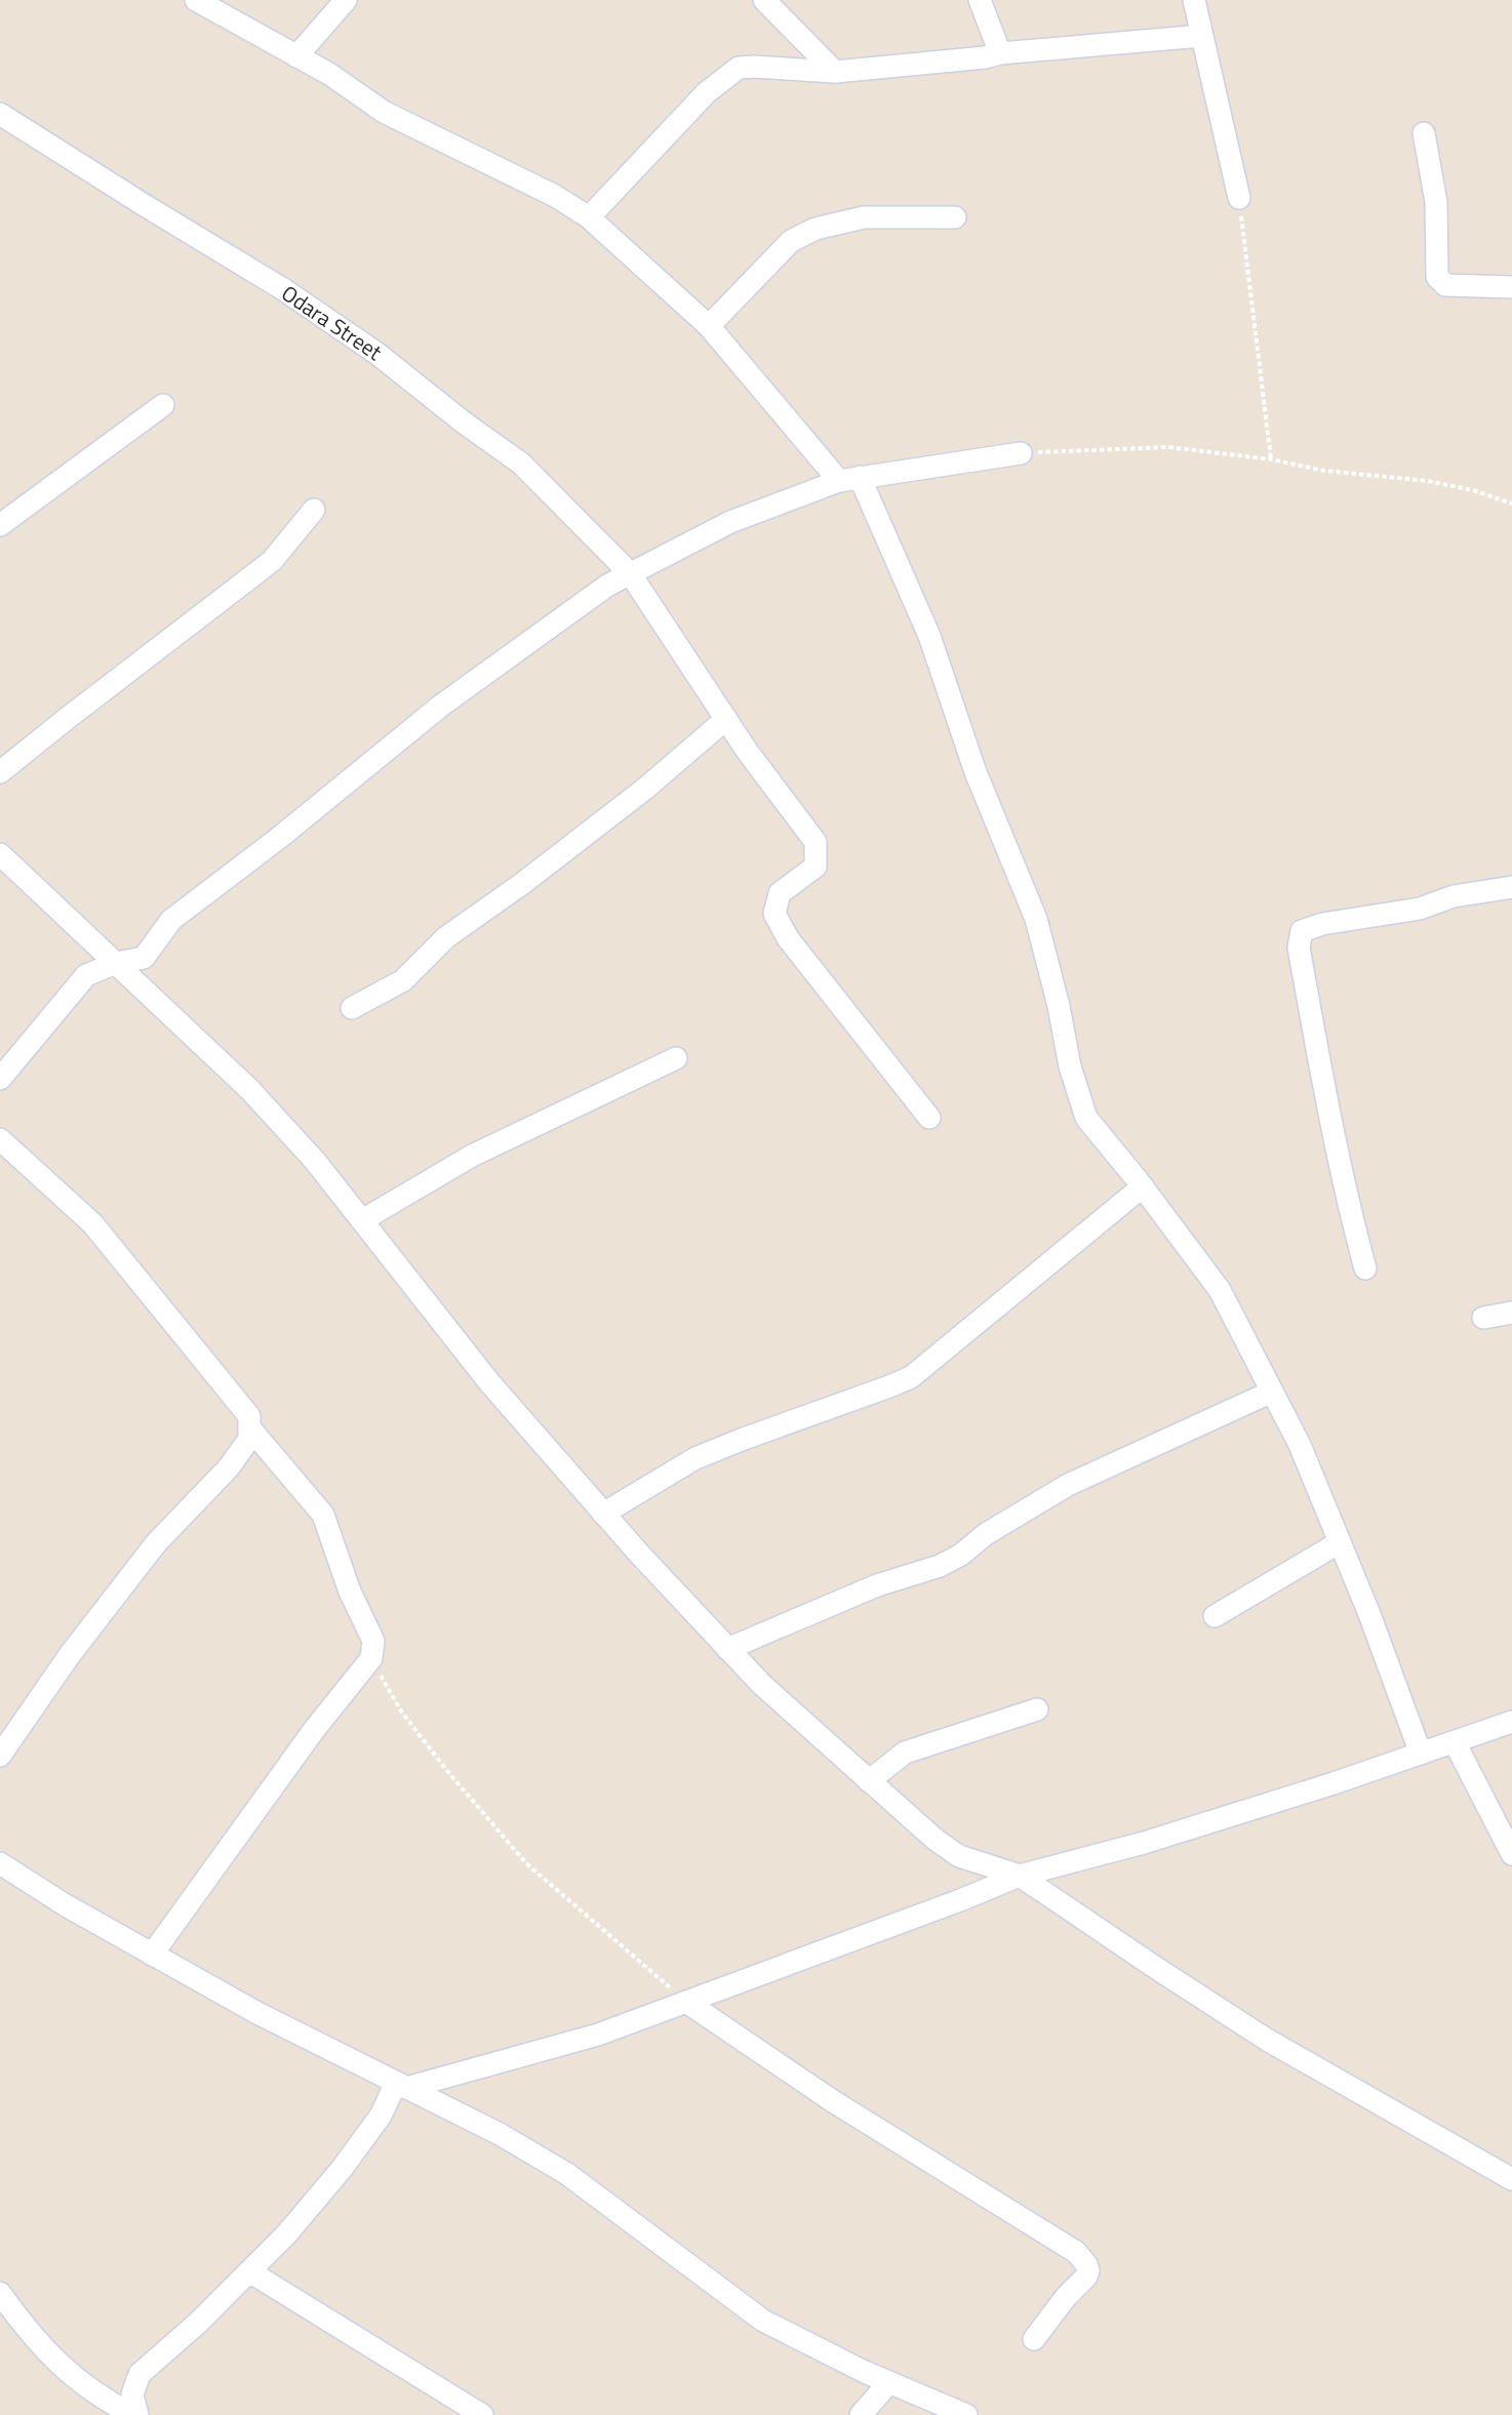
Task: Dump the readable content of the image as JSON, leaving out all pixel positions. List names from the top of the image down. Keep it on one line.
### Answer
{"streets":{"street":["Odara Street"]}}
